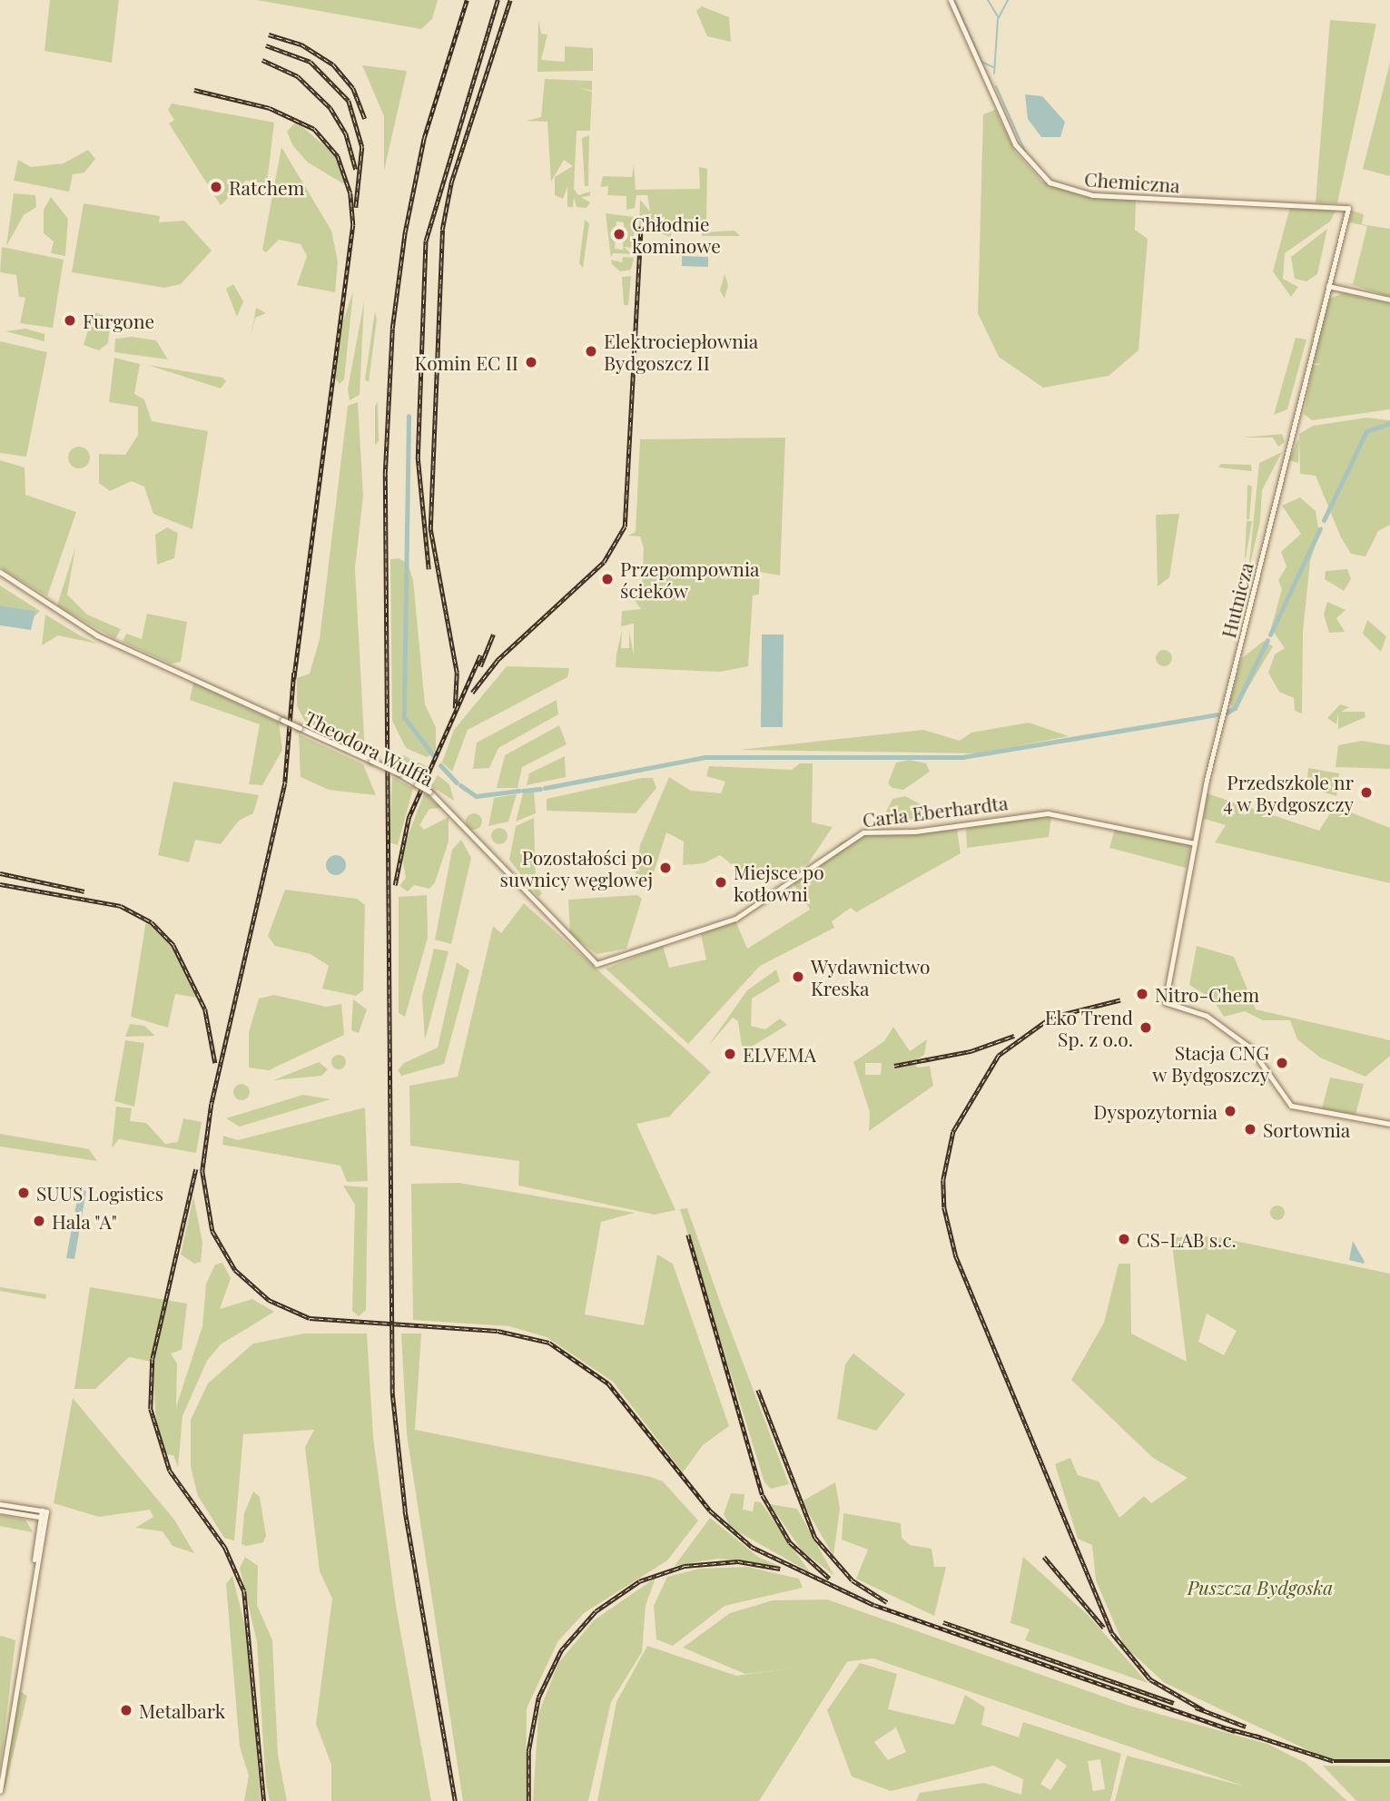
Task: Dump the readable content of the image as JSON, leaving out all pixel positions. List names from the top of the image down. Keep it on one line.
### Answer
{"streets":{"street":["Chemiczna","Hutnicza","Theodora Wulffa","Carla Eberhardta"]},"crossings":[["Chemiczna","Hutnicza"],["Hutnicza","Carla Eberhardta"],["Theodora Wulffa","Carla Eberhardta"]],"parks":["Puszcza Bydgoska"],"places":["Ratchem","Chłodnie kominowe","Furgone","Elektrociepłownia Bydgoszcz II","Komin EC II","Przepompownia ścieków","Przedszkole nr 4 w Bydgoszczy","Pozostałości po suwnicy węglowej","Miejsce po kotłowni","Wydawnictwo Kreska","Nitro-Chem","Eko Trend Sp. z o.o.","ELVEMA","Stacja CNG w Bydgoszczy","Dyspozytornia","Sortownia","SUUS Logistics","Hala \"A\"","CS-LAB s.c.","Metalbark"]}
